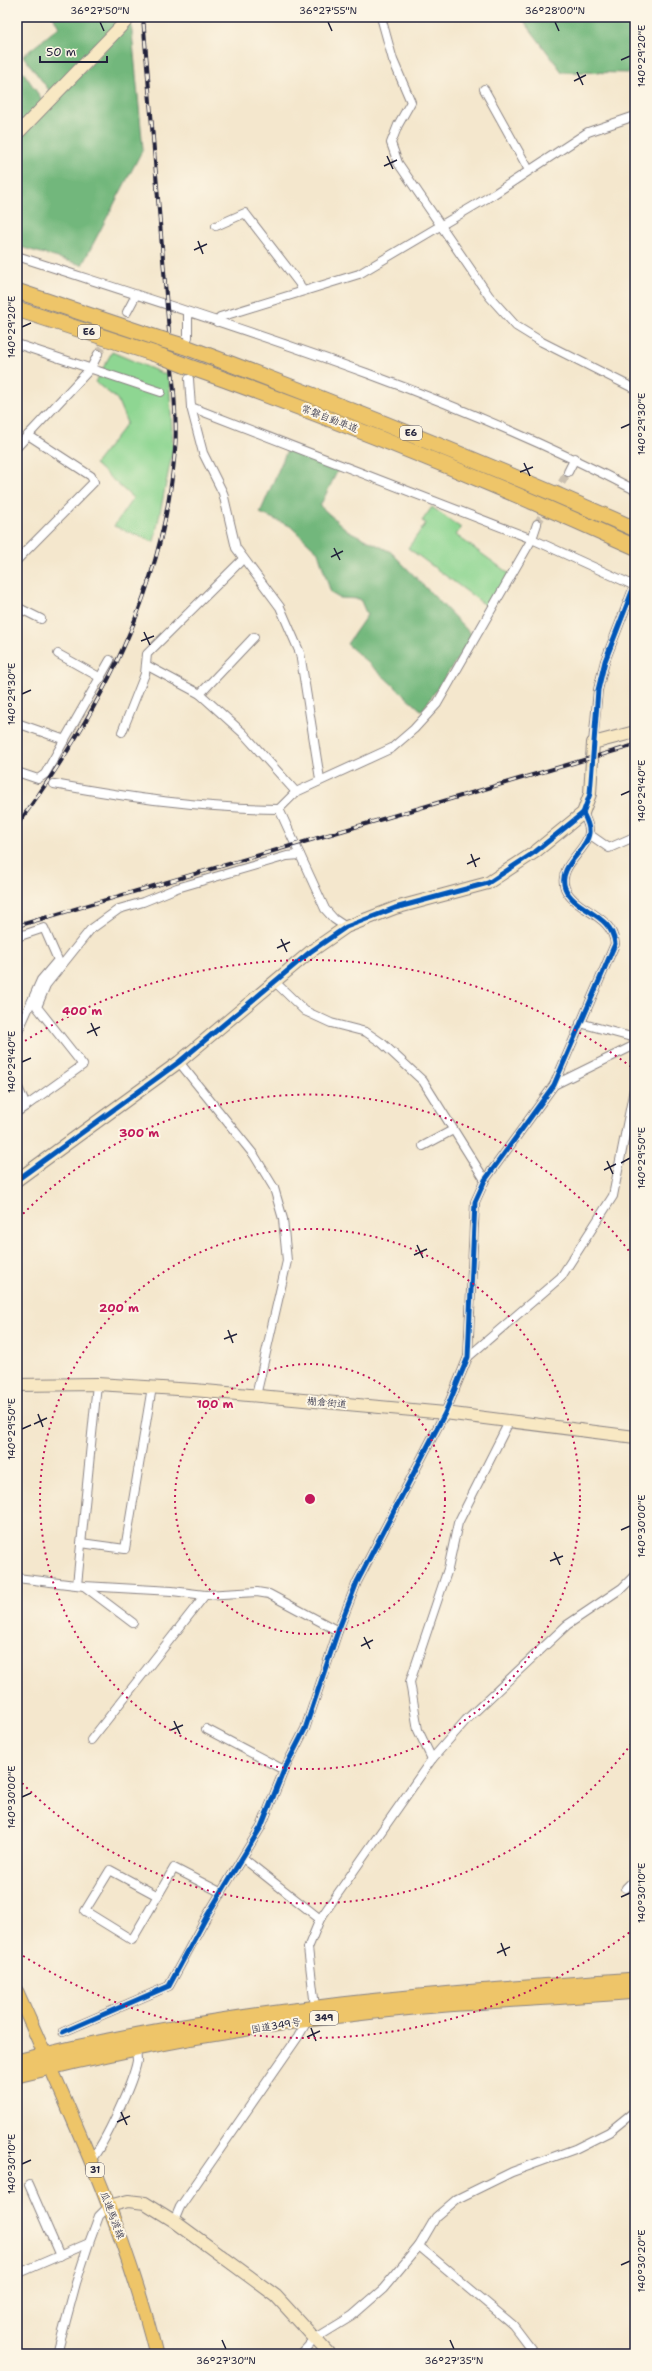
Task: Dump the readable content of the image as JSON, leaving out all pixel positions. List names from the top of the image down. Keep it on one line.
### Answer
{"streets":{"highway":["E6","常磐自動車道","349","国道349号"],"main road":["31","瓜連馬渡線"],"street":["棚倉街道"]},"crossings":[["国道349号","瓜連馬渡線"]],"scale_bar":"50 m","coordinates":["36°27'50\"N","36°27'55\"N","36°28'00\"N","140°29'20\"E","140°29'30\"E","140°29'40\"E","140°29'50\"E","140°30'00\"E","140°30'10\"E","140°30'20\"E","36°27'30\"N","36°27'35\"N"],"rings":["400 m","300 m","200 m","100 m"]}
